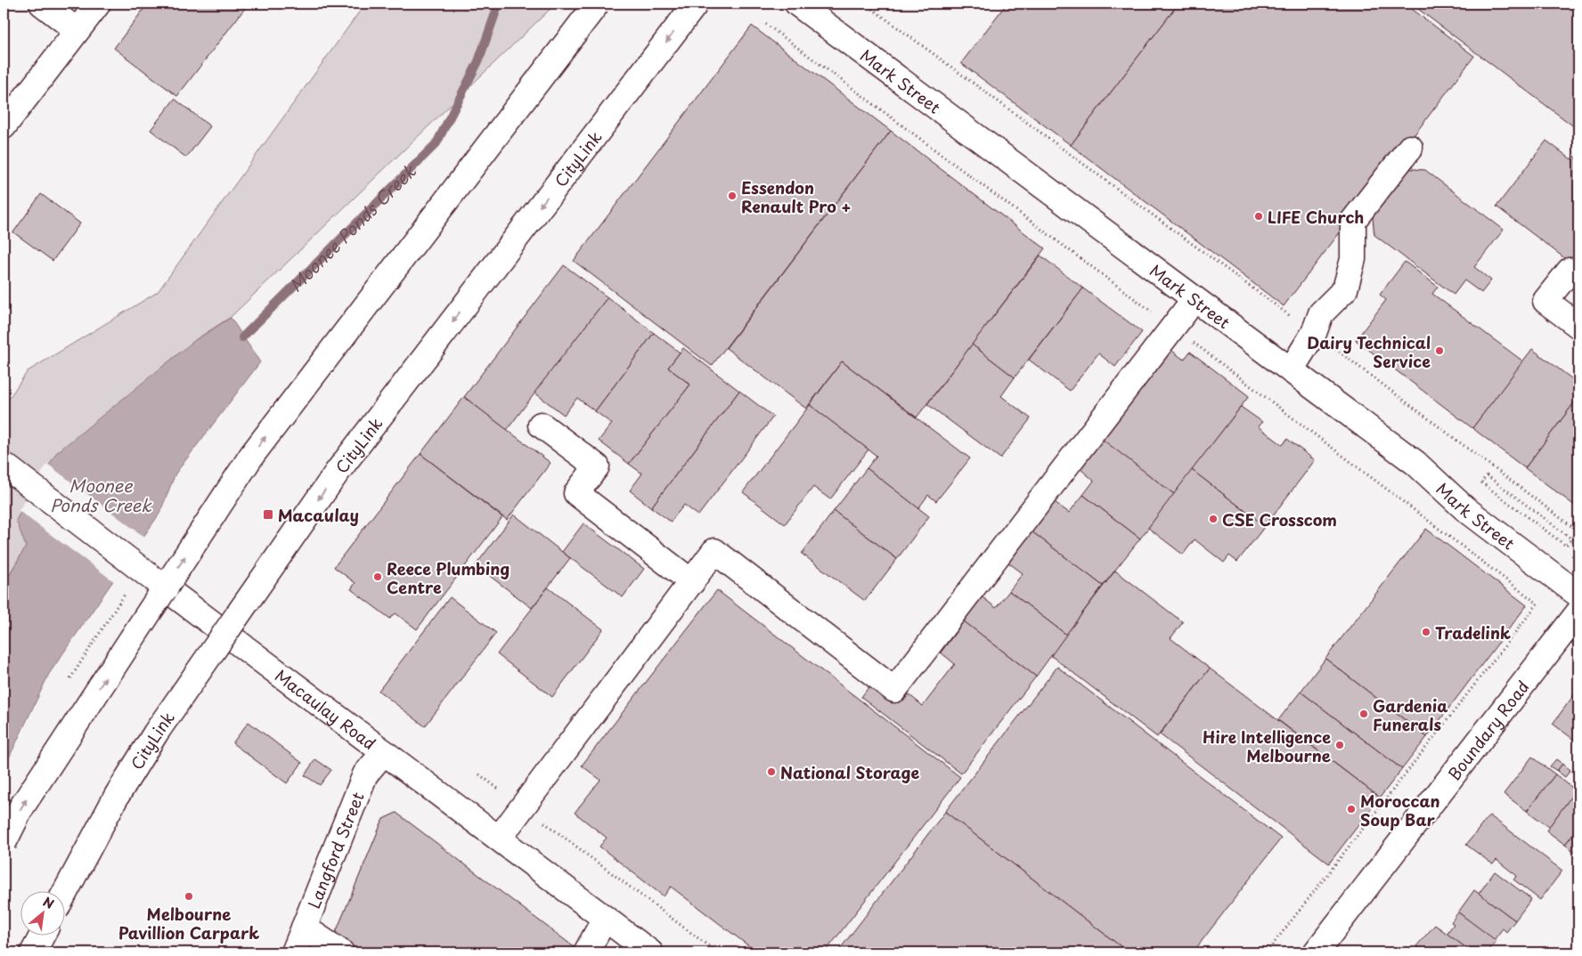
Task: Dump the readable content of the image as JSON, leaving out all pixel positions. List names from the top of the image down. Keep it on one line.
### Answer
{"streets":{"main road":["Mark Street","CityLink","Macaulay Road","Boundary Road","Langford Street"]},"crossings":[["Macaulay Road","Langford Street"]],"water":["Moonee Ponds Creek"],"places":{"other":["Essendon Renault Pro +","LIFE Church","Dairy Technical Service","CSE Crosscom","Reece Plumbing Centre","Tradelink","Gardenia Funerals","Hire Intelligence Melbourne","National Storage","Moroccan Soup Bar","Melbourne Pavillion Carpark"],"transit":["Macaulay"]},"north":"top right"}
